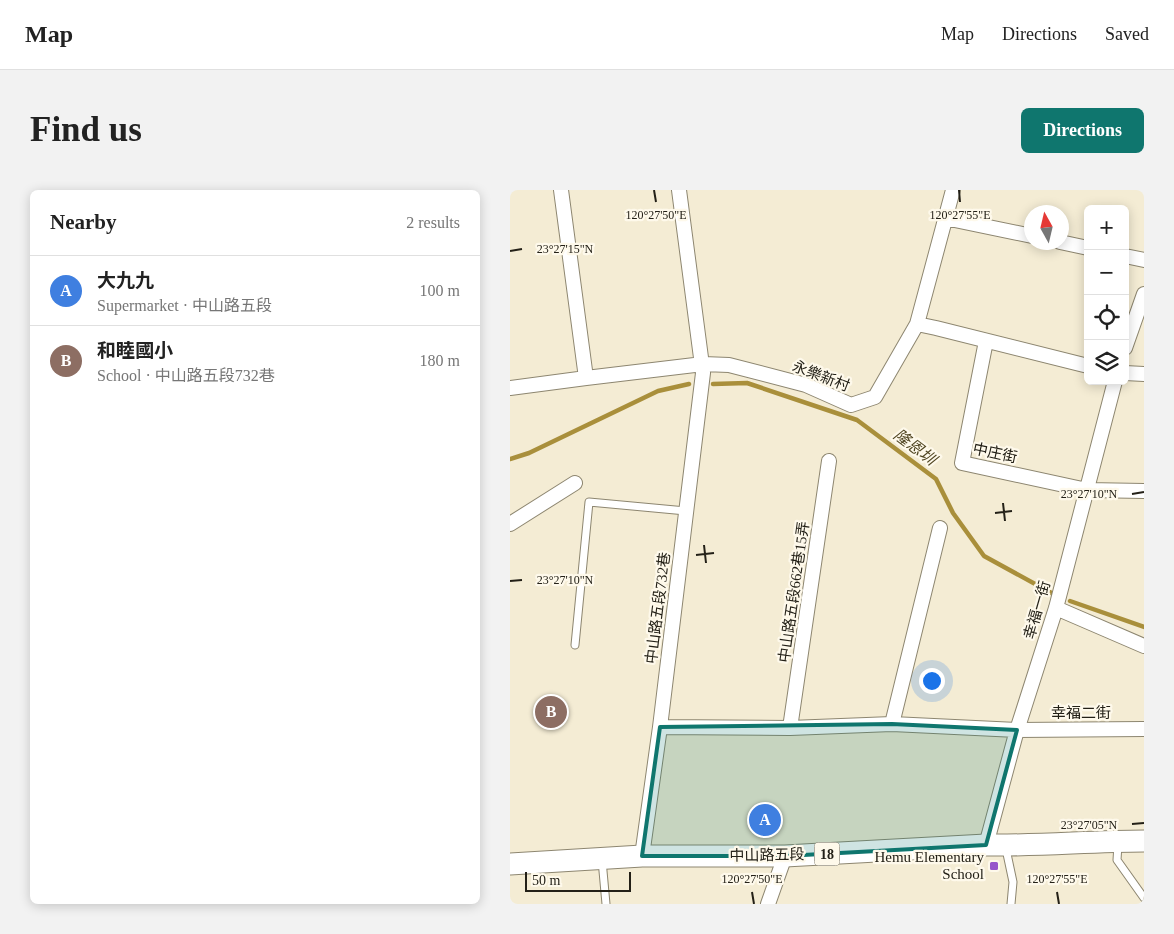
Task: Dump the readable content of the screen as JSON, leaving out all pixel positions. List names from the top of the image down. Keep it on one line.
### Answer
{"streets":{"main road":["18","中山路五段"],"street":["永樂新村","中庄街","中山路五段662巷15弄","中山路五段732巷","幸福一街","幸福二街"]},"crossings":[["永樂新村","中山路五段732巷"],["中庄街","幸福一街"],["中山路五段732巷","中山路五段"],["幸福一街","幸福二街"],["幸福一街","中山路五段"]],"water":["隆恩圳"],"places":{"transit":["Hemu Elementary School"]},"scale_bar":"50 m","north":"top","page":{"header":"Map","nav":["Map","Directions","Saved"],"buttons":"Directions","title":"Find us","heading":["Nearby","2 results"],"map_buttons":["+","−"],"list":[{"mark":"A","name":"大九九","note":"Supermarket · 中山路五段","value":"100 m"},{"mark":"B","name":"和睦國小","note":"School · 中山路五段732巷","value":"180 m"}],"pins":["B","A"],"scale":"50 m"},"coordinates":["120°27'50\"E","120°27'55\"E","23°27'15\"N","23°27'10\"N","23°27'05\"N"]}
